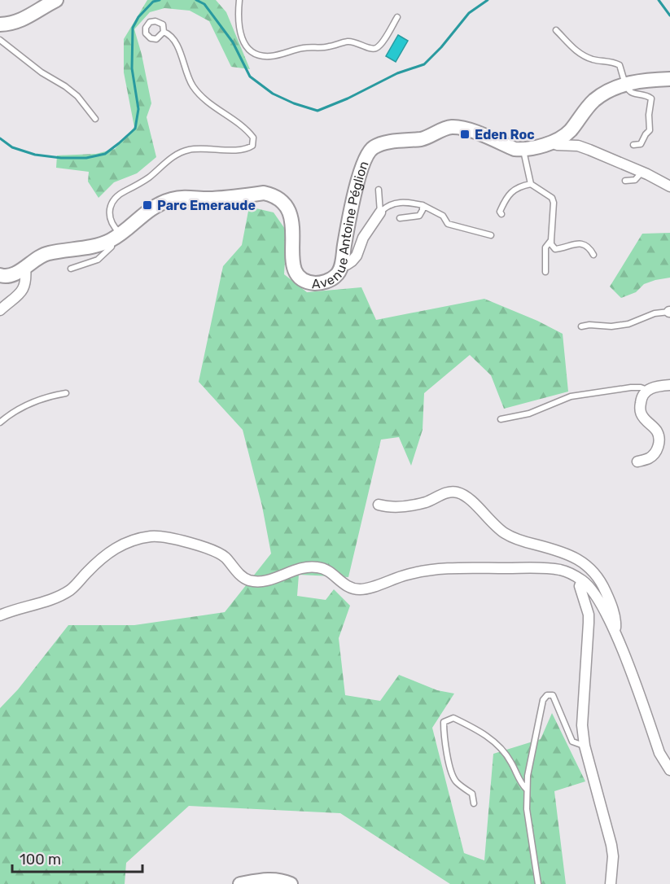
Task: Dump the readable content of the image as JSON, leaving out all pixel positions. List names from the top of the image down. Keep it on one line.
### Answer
{"streets":{"street":["Avenue Antoine Péglion"]},"places":{"transit":["Eden Roc","Parc Emeraude"]},"scale_bar":"100 m"}
